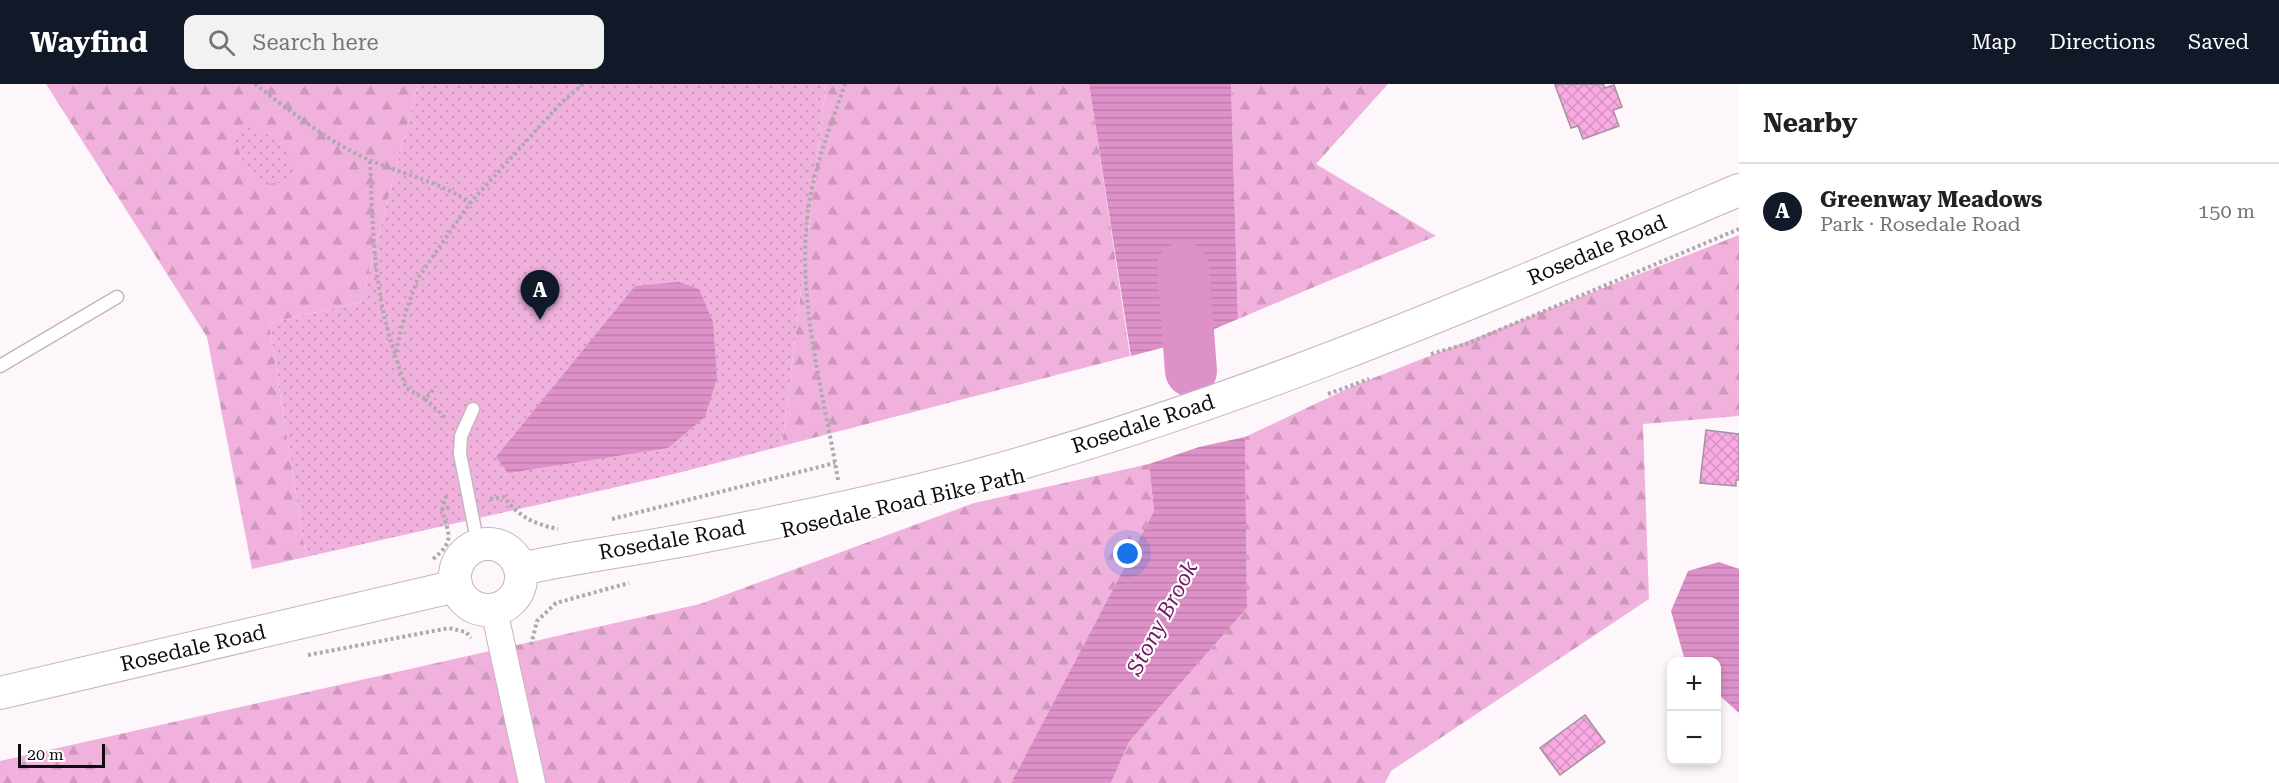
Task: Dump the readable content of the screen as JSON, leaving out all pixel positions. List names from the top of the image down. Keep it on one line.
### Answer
{"streets":{"street":["Rosedale Road"]},"water":["Stony Brook"],"scale_bar":"20 m","page":{"header":"Wayfind","search":"Search here","nav":["Map","Directions","Saved"],"heading":"Nearby","list":[{"mark":"A","name":"Greenway Meadows","note":"Park · Rosedale Road","value":"150 m"}],"pins":"A","map_buttons":["+","−"],"scale":"20 m"}}
